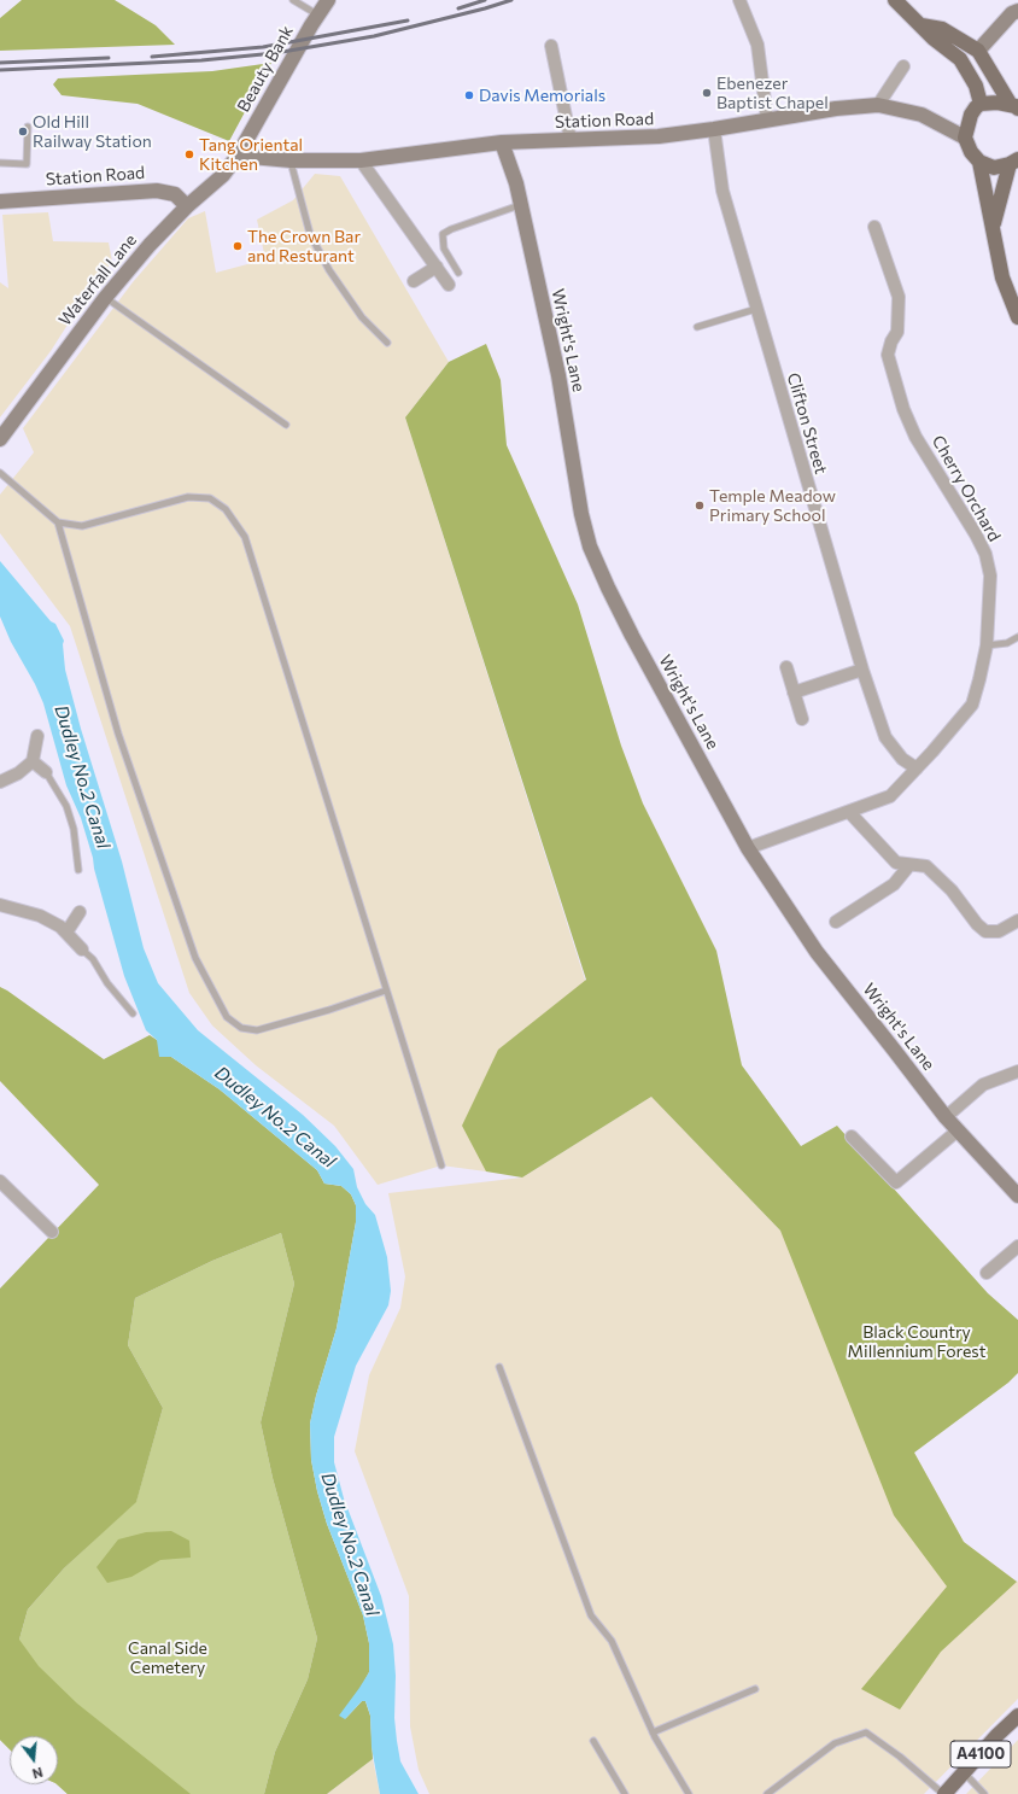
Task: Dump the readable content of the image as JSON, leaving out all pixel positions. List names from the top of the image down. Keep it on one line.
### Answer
{"streets":{"main road":["A4100"],"street":["Beauty Bank","Station Road","Waterfall Lane","Wright's Lane","Clifton Street","Cherry Orchard"]},"crossings":[["Beauty Bank","Station Road"],["Beauty Bank","Waterfall Lane"],["Station Road","Waterfall Lane"],["Station Road","Wright's Lane"],["Station Road","Clifton Street"],["Wright's Lane","Cherry Orchard"],["Clifton Street","Cherry Orchard"]],"water":["Dudley No.2 Canal"],"parks":["Black Country Millennium Forest","Canal Side Cemetery"],"places":["Ebenezer Baptist Chapel","Davis Memorials","Old Hill Railway Station","Tang Oriental Kitchen","The Crown Bar and Resturant","Temple Meadow Primary School"],"north":"bottom"}
